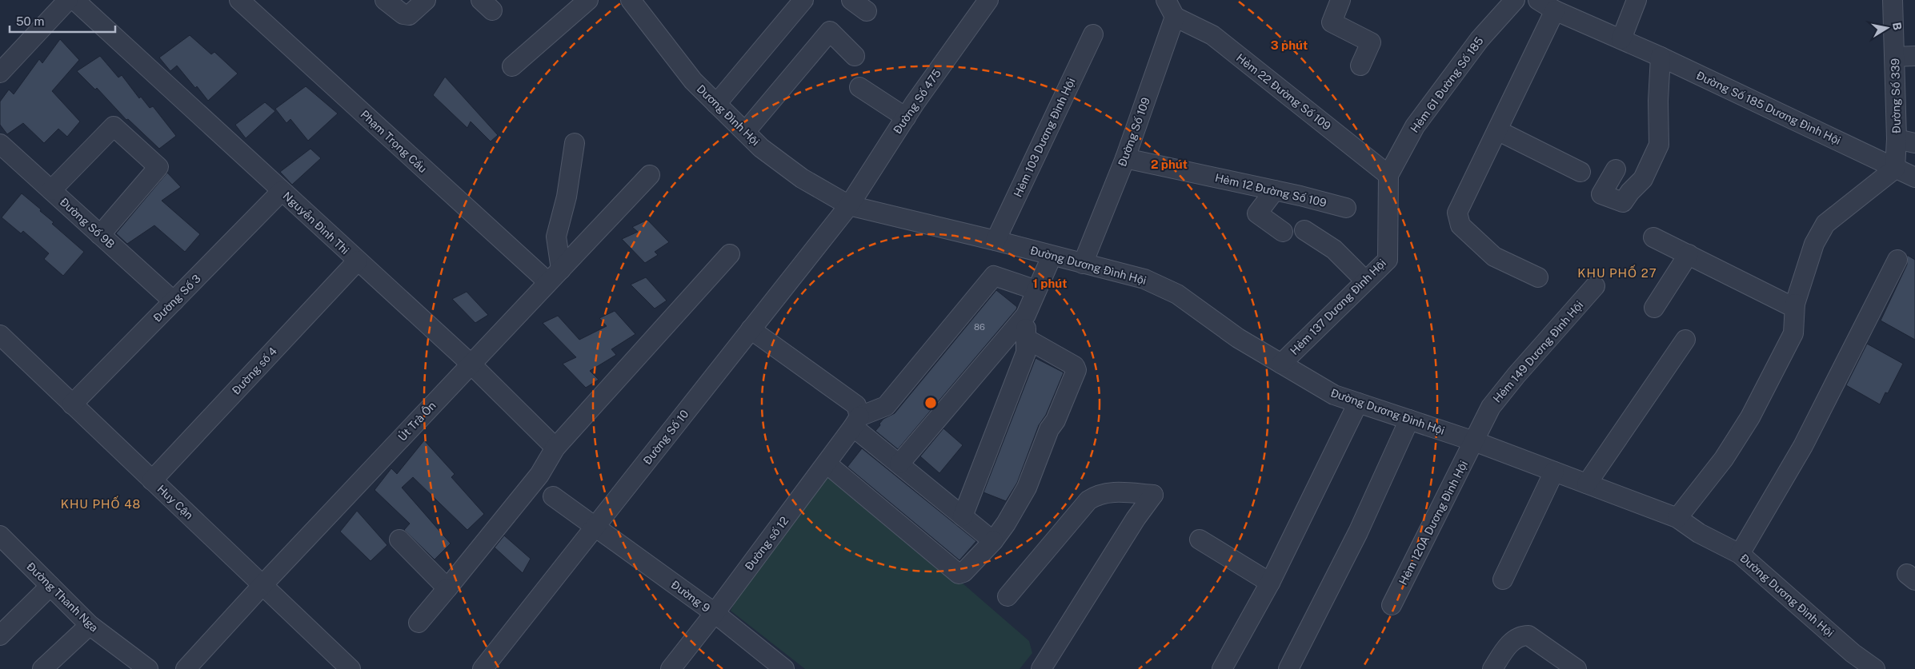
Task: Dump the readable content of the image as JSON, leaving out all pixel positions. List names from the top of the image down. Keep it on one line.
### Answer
{"streets":{"street":["Hẻm 61 Đường Số 185","Hẻm 22 Đường Số 109","Đường Số 339","Đường Số 475","Đường Số 185 Dương Đình Hội","Dương Đình Hội","Đường Số 109","Hẻm 103 Dương Đình Hội","Phạm Trọng Cầu","Hẻm 12 Đường Số 109","Đường Số 9B","Nguyễn Đình Thi","Đường Dương Đình Hội","Đường Số 3","Hẻm 137 Dương Đình Hội","Hẻm 149 Dương Đình Hội","Đường số 4","Út Trà Ôn","Đường Số 10","Huy Cận","Hẻm 120A Dương Đình Hội","Đường số 12","Đường 9","Đường Thanh Nga"]},"crossings":[["Hẻm 61 Đường Số 185","Hẻm 22 Đường Số 109"],["Hẻm 61 Đường Số 185","Hẻm 137 Dương Đình Hội"],["Hẻm 22 Đường Số 109","Đường Số 109"],["Hẻm 22 Đường Số 109","Hẻm 137 Dương Đình Hội"],["Đường Số 339","Đường Số 185 Dương Đình Hội"],["Đường Số 475","Dương Đình Hội"],["Đường Số 475","Đường Dương Đình Hội"],["Đường Số 475","Đường Số 10"],["Dương Đình Hội","Đường Dương Đình Hội"],["Dương Đình Hội","Đường Số 10"],["Đường Số 109","Hẻm 12 Đường Số 109"],["Đường Số 109","Đường Dương Đình Hội"],["Hẻm 103 Dương Đình Hội","Đường Dương Đình Hội"],["Phạm Trọng Cầu","Út Trà Ôn"],["Đường Số 9B","Đường Số 3"],["Nguyễn Đình Thi","Đường Số 3"],["Nguyễn Đình Thi","Đường số 4"],["Nguyễn Đình Thi","Út Trà Ôn"],["Đường Dương Đình Hội","Hẻm 137 Dương Đình Hội"],["Đường Dương Đình Hội","Hẻm 149 Dương Đình Hội"],["Đường Dương Đình Hội","Đường Số 10"],["Đường Dương Đình Hội","Hẻm 120A Dương Đình Hội"],["Đường Số 3","Huy Cận"],["Hẻm 149 Dương Đình Hội","Hẻm 120A Dương Đình Hội"],["Đường số 4","Huy Cận"],["Út Trà Ôn","Huy Cận"],["Đường Số 10","Đường 9"],["Đường số 12","Đường 9"]],"districts":["KHU PHỐ 27","KHU PHỐ 48"],"house_numbers":["86"],"scale_bar":"50 m","north":"right","rings":["3 phút","2 phút","1 phút"]}
